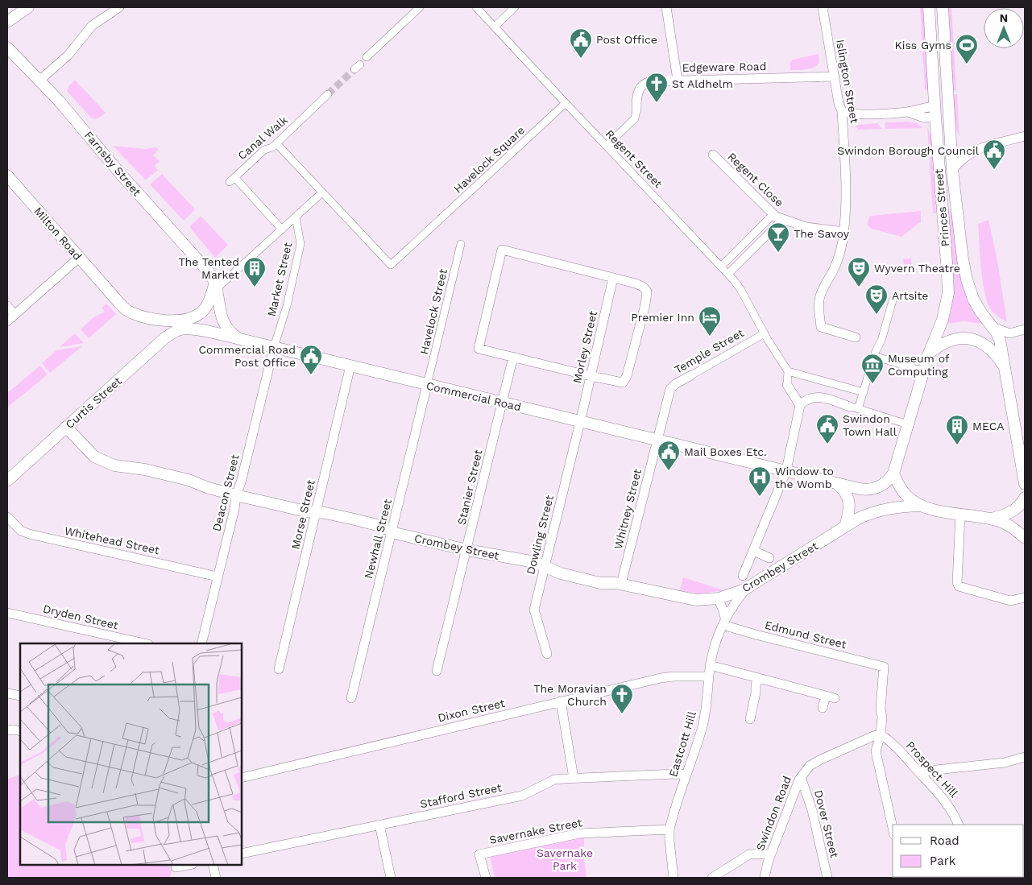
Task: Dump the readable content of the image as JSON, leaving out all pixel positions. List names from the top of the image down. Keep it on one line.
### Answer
{"streets":{"street":["Edgeware Road","Islington Street","Canal Walk","Regent Street","Havelock Square","Farnsby Street","Regent Close","Princes Street","Milton Road","Market Street","Havelock Street","Morley Street","Temple Street","Commercial Road","Curtis Street","Stanier Street","Deacon Street","Whitney Street","Morse Street","Dowling Street","Newhall Street","Whitehead Street","Crombey Street","Dryden Street","Edmund Street","Dixon Street","Eastcott Hill","Prospect Hill","Stafford Street","Swindon Road","Dover Street","Savernake Street"]},"crossings":[["Edgeware Road","Islington Street"],["Edgeware Road","Regent Street"],["Islington Street","Regent Close"],["Canal Walk","Market Street"],["Regent Street","Havelock Square"],["Regent Street","Regent Close"],["Regent Street","Temple Street"],["Havelock Square","Market Street"],["Farnsby Street","Market Street"],["Farnsby Street","Commercial Road"],["Princes Street","Commercial Road"],["Market Street","Commercial Road"],["Market Street","Deacon Street"],["Havelock Street","Commercial Road"],["Havelock Street","Newhall Street"],["Morley Street","Commercial Road"],["Morley Street","Dowling Street"],["Temple Street","Commercial Road"],["Temple Street","Whitney Street"],["Commercial Road","Curtis Street"],["Commercial Road","Stanier Street"],["Commercial Road","Deacon Street"],["Commercial Road","Whitney Street"],["Commercial Road","Morse Street"],["Commercial Road","Dowling Street"],["Commercial Road","Newhall Street"],["Curtis Street","Crombey Street"],["Stanier Street","Crombey Street"],["Deacon Street","Whitehead Street"],["Deacon Street","Crombey Street"],["Whitney Street","Crombey Street"],["Morse Street","Crombey Street"],["Dowling Street","Crombey Street"],["Newhall Street","Crombey Street"],["Crombey Street","Eastcott Hill"],["Edmund Street","Eastcott Hill"],["Edmund Street","Prospect Hill"],["Edmund Street","Swindon Road"],["Dixon Street","Eastcott Hill"],["Eastcott Hill","Stafford Street"],["Eastcott Hill","Savernake Street"],["Prospect Hill","Swindon Road"],["Swindon Road","Dover Street"]],"parks":["Savernake Park"],"places":{"public building":["Post Office","Swindon Borough Council","Commercial Road Post Office","Swindon Town Hall","Mail Boxes Etc."],"sports":["Kiss Gyms"],"church":["St Aldhelm","The Moravian Church"],"bar":["The Savoy"],"building":["The Tented Market","MECA"],"theatre":["Wyvern Theatre","Artsite"],"hotel":["Premier Inn"],"museum":["Museum of Computing"],"hospital":["Window to the Womb"]},"legend":["Road","Park"],"north":"top"}
